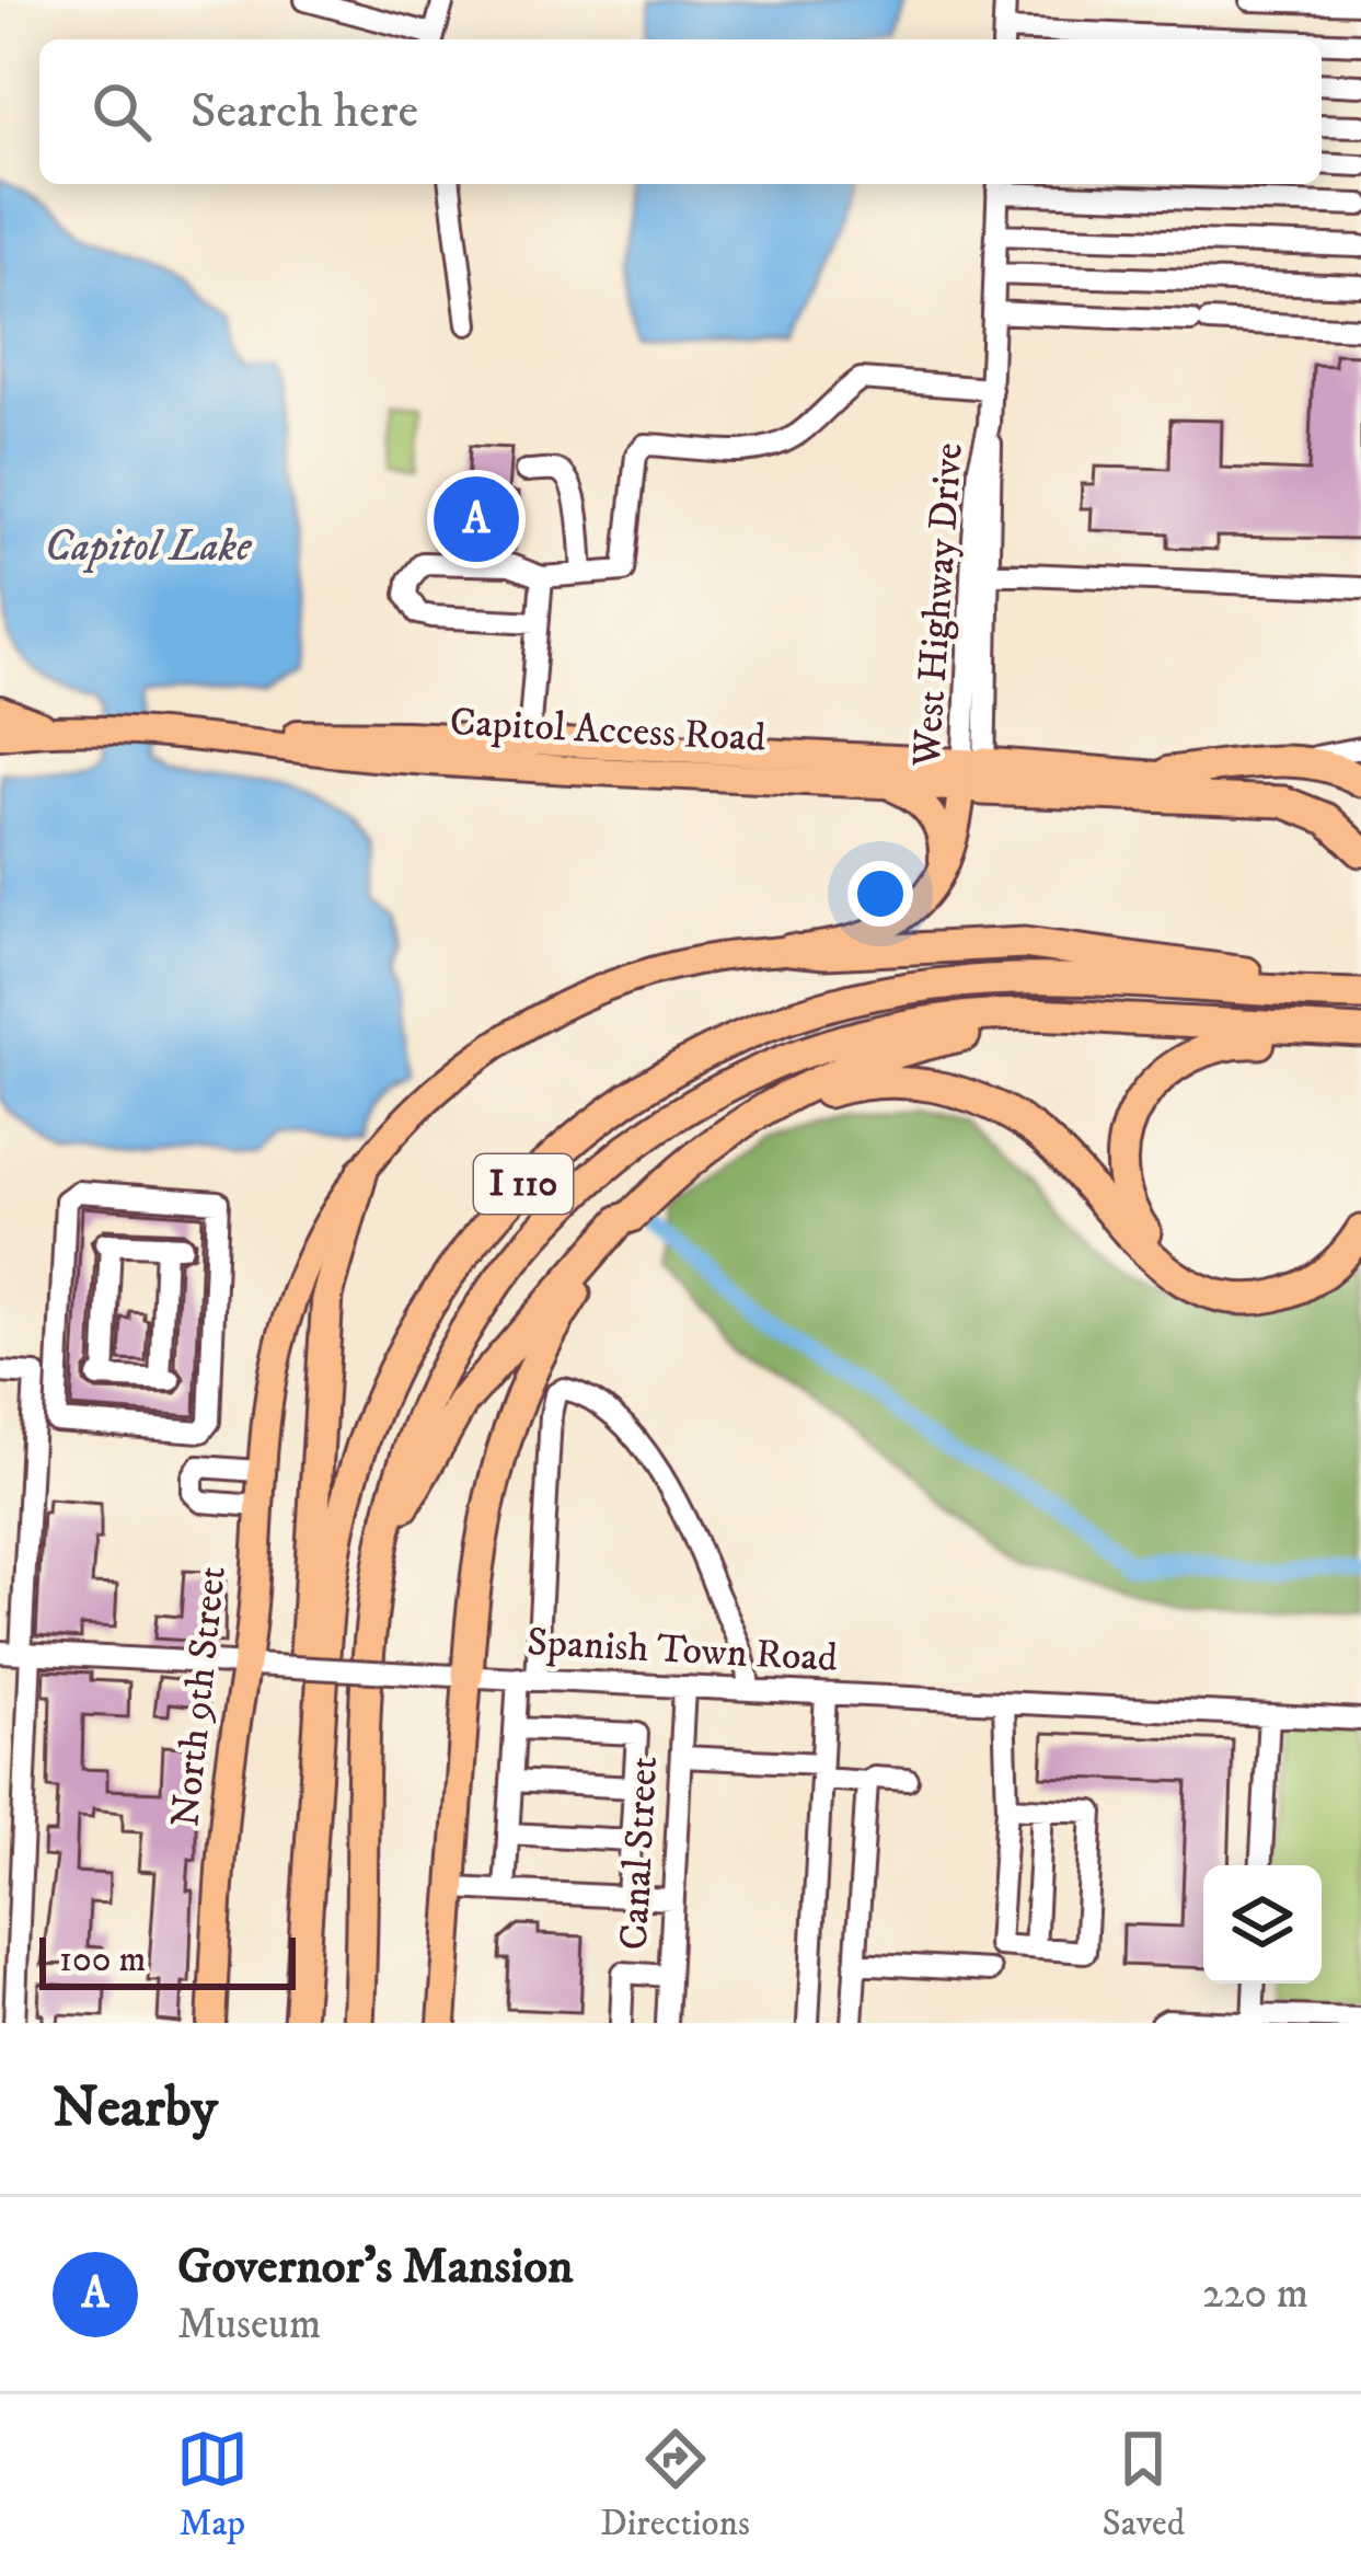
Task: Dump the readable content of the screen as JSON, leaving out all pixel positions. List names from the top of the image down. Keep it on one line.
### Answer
{"streets":{"highway":["I 110"],"main road":["Capitol Access Road","North 9th Street"],"street":["West Highway Drive","Spanish Town Road","Canal Street"]},"crossings":[["West Highway Drive","Capitol Access Road"],["Spanish Town Road","North 9th Street"],["Spanish Town Road","Canal Street"]],"water":["Capitol Lake"],"scale_bar":"100 m","page":{"search":"Search here","pins":"A","scale":"100 m","heading":"Nearby","list":[{"mark":"A","name":"Governor's Mansion","note":"Museum","value":"220 m"}],"nav":["Map","Directions","Saved"]}}
